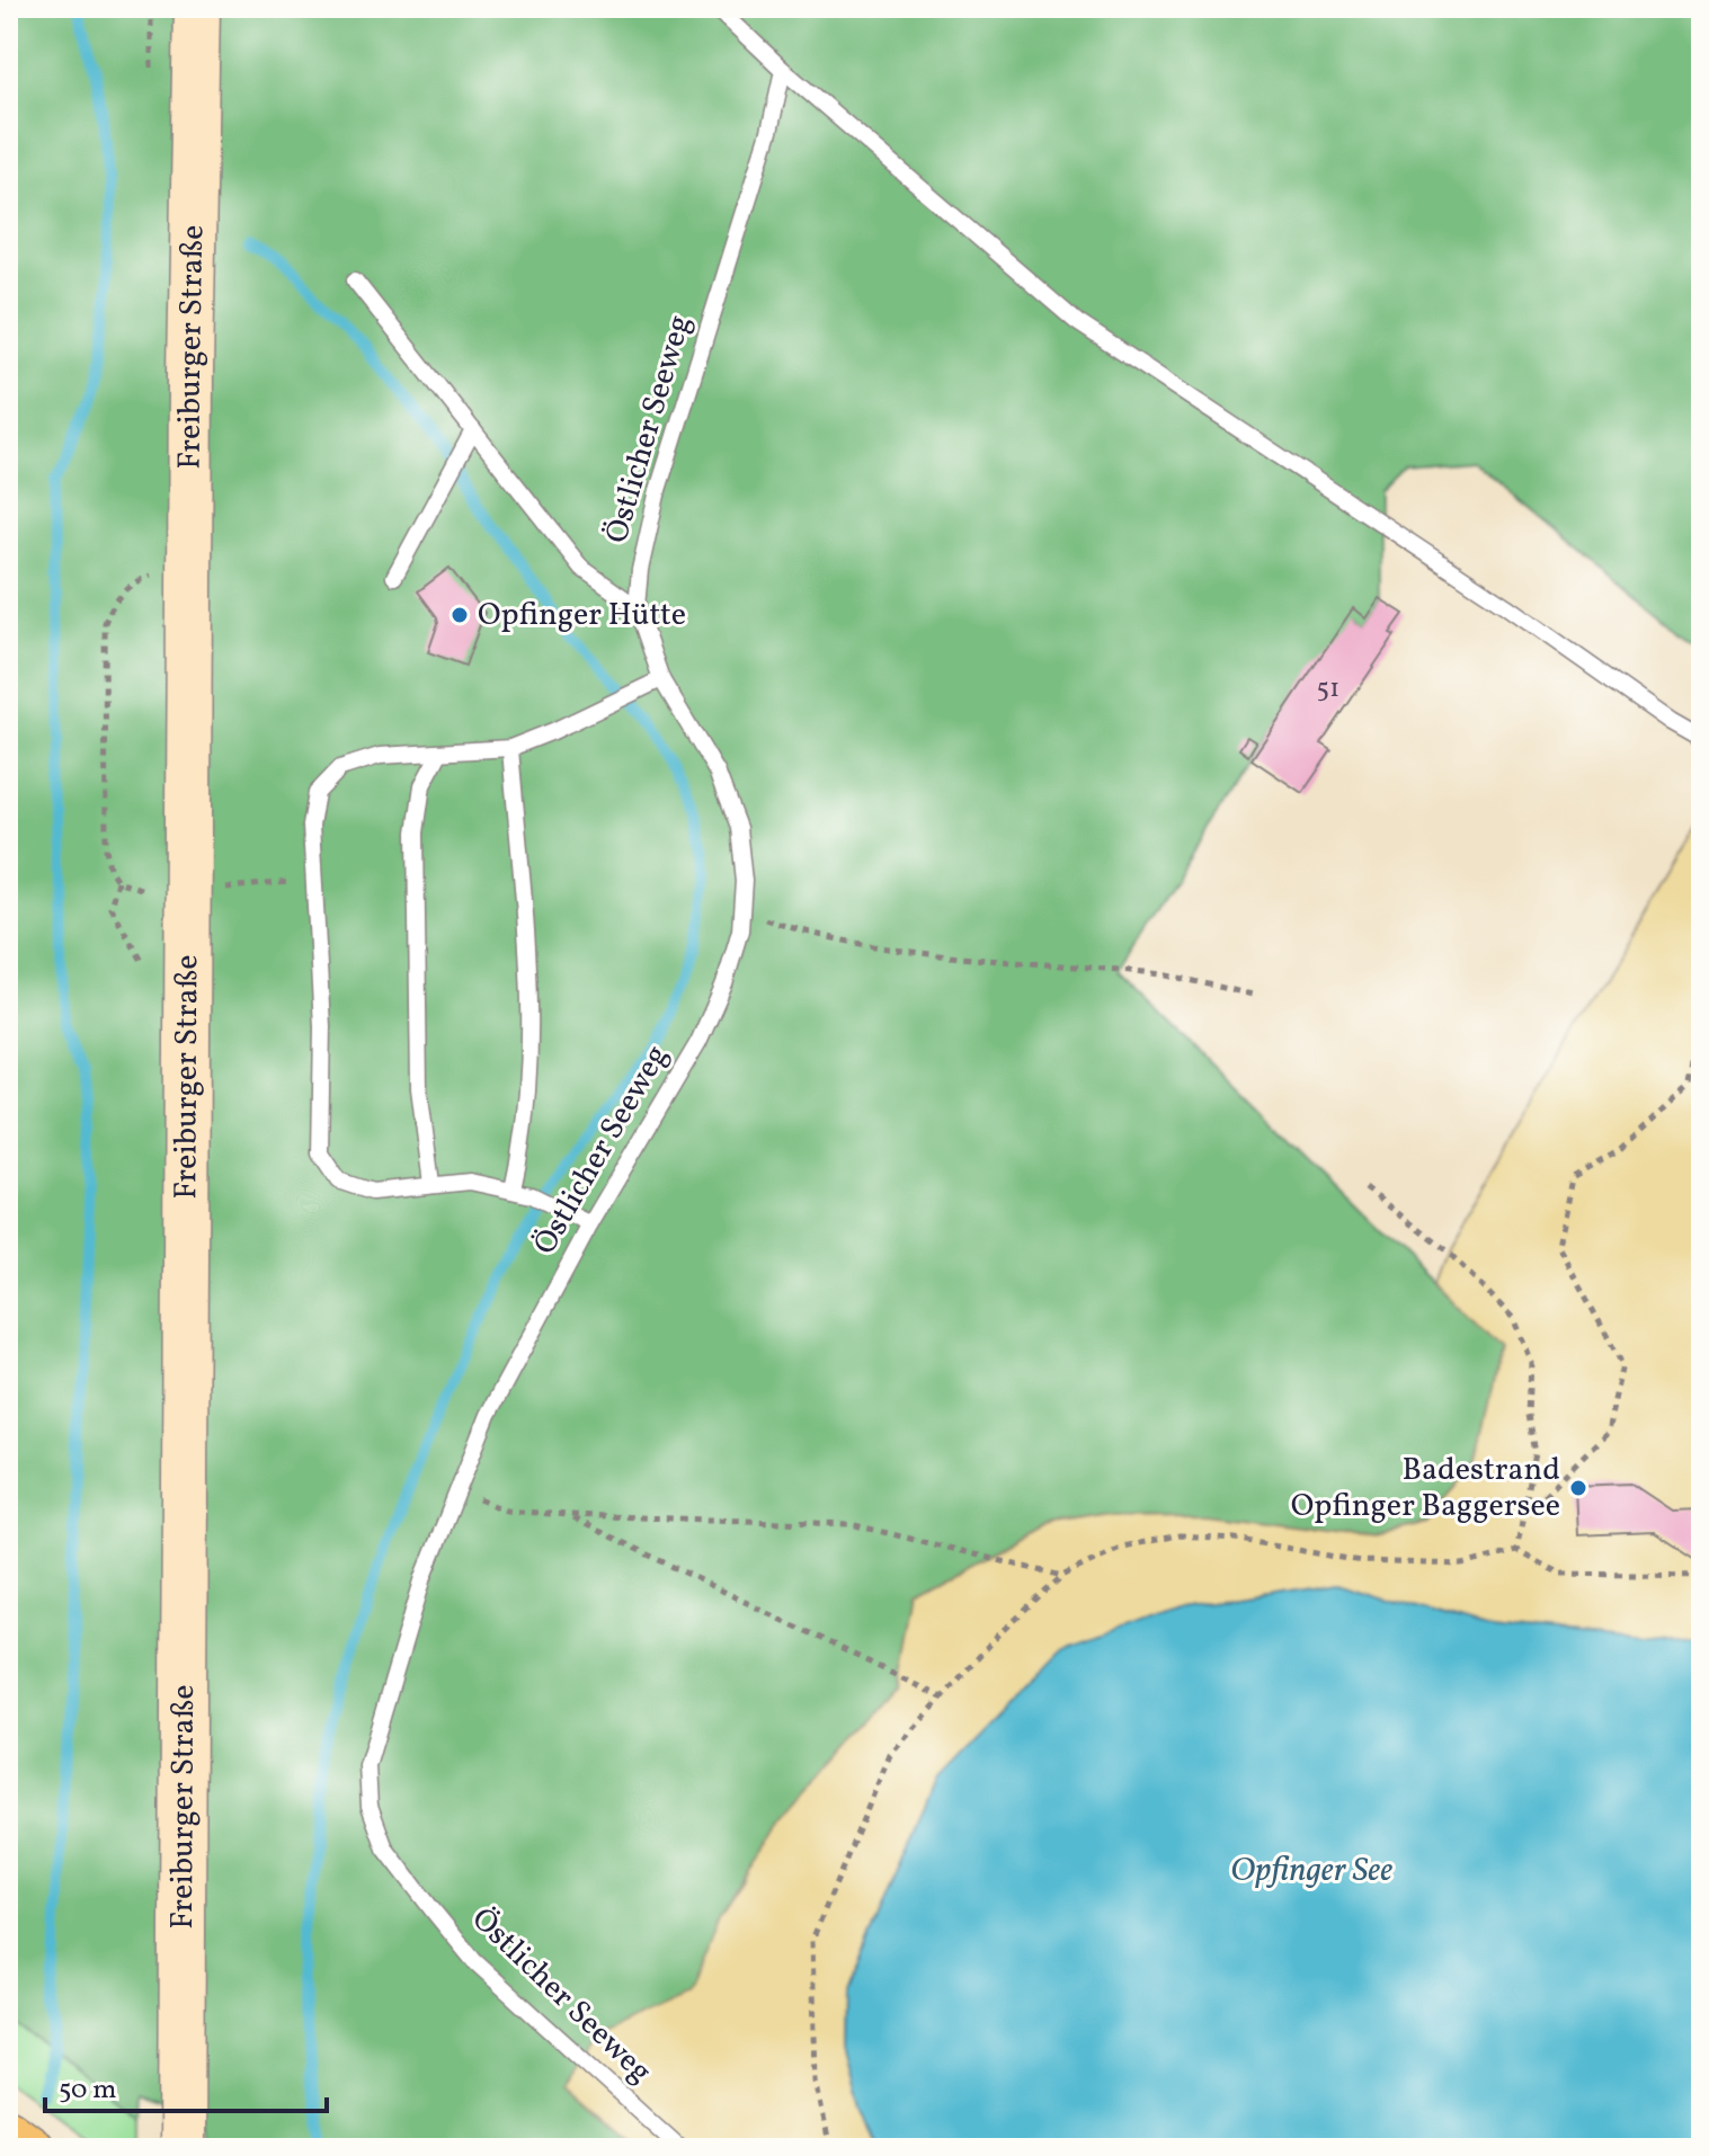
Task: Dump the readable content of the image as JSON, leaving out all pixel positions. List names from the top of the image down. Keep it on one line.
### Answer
{"streets":{"main road":["Freiburger Straße"],"lane":["Östlicher Seeweg"]},"water":["Opfinger See"],"places":["Opfinger Hütte","Badestrand Opfinger Baggersee"],"house_numbers":["51"],"scale_bar":"50 m"}
